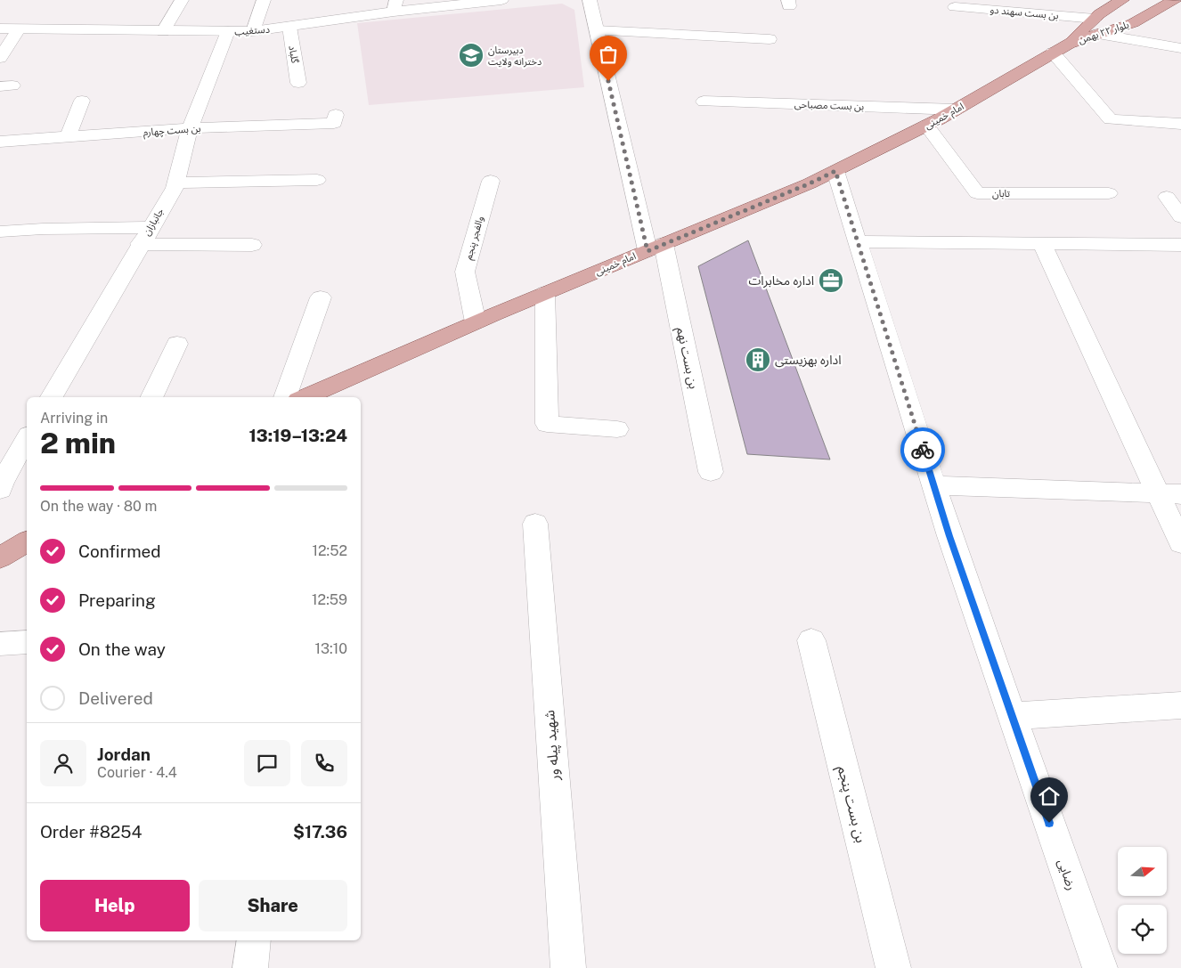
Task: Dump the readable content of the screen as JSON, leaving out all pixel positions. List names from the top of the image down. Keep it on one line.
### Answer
{"streets":{"main road":["بلوار ۲۲ بهمن","امام خمینی"],"street":["بن بست سهند دو","دستغیب","گلباد","بن بست مصباحی","بن بست چهارم","تابان","جانبازان","والفجر پنجم","بن بست نهم","شهید پیله ور","بن بست پنجم","رضایی"]},"crossings":[["بن بست سهند دو","بلوار ۲۲ بهمن"],["دستغیب","گلباد"],["دستغیب","جانبازان"],["بلوار ۲۲ بهمن","امام خمینی"],["بن بست مصباحی","امام خمینی"],["امام خمینی","تابان"],["امام خمینی","والفجر پنجم"],["امام خمینی","بن بست نهم"],["امام خمینی","رضایی"],["بن بست چهارم","جانبازان"]],"places":{"school or university":["دبیرستان دخترانه ولایت"],"office":["اداره مخابرات"],"building":["اداره بهزیستی"]},"north":"right","page":{"heading":["2 min","Arriving in","13:19–13:24"],"panel":["Jordan","Courier · 4.4","Order #8254","$17.36"],"bar":"On the way · 80 m","list":[["Confirmed","12:52"],["Preparing","12:59"],["On the way","13:10"],"Delivered"],"buttons":["Help","Share"]}}
